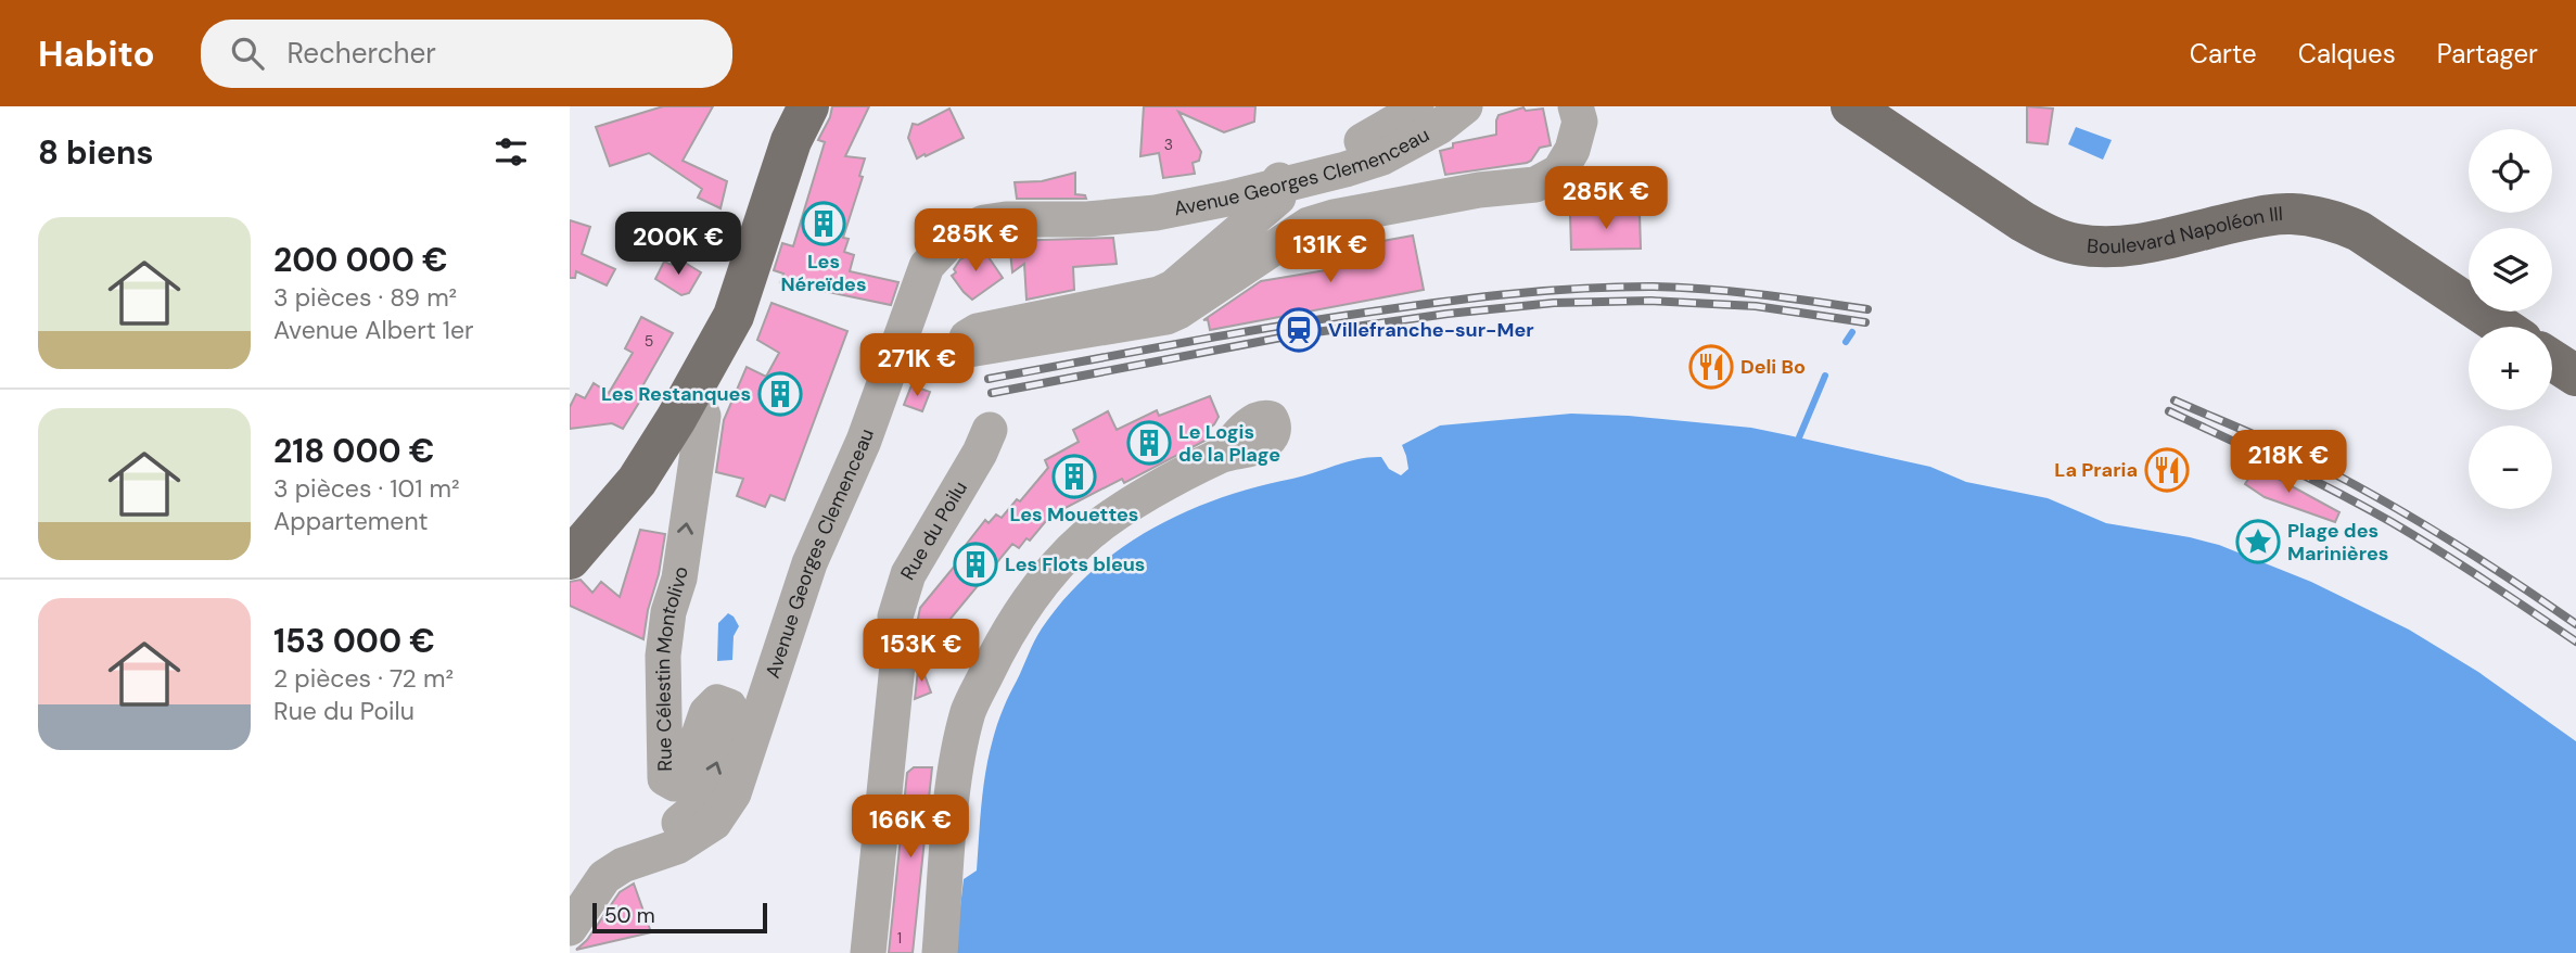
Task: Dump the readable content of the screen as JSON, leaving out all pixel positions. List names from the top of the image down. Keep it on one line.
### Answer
{"streets":{"main road":["Boulevard Napoléon III"],"street":["Avenue Georges Clemenceau","Rue du Poilu","Rue Célestin Montolivo"]},"crossings":[["Avenue Georges Clemenceau","Rue Célestin Montolivo"]],"places":{"building":["Les Néreïdes","Les Restanques","Le Logis de la Plage","Les Mouettes","Les Flots bleus"],"station":["Villefranche-sur-Mer"],"restaurant":["Deli Bo","La Praria"],"place":["Plage des Marinières"]},"house_numbers":["3","5","1"],"scale_bar":"50 m","page":{"header":"Habito","search":"Rechercher","nav":["Carte","Calques","Partager"],"heading":"8 biens","map_buttons":["+","−"],"price":["285K €","285K €","200K €","131K €","271K €","218K €","153K €","166K €"],"list":[{"name":"200 000 €","note":"3 pièces · 89 m² · Avenue Albert 1er"},{"name":"218 000 €","note":"3 pièces · 101 m² · Appartement"},{"name":"153 000 €","note":"2 pièces · 72 m² · Rue du Poilu"}],"scale":"50 m"}}
